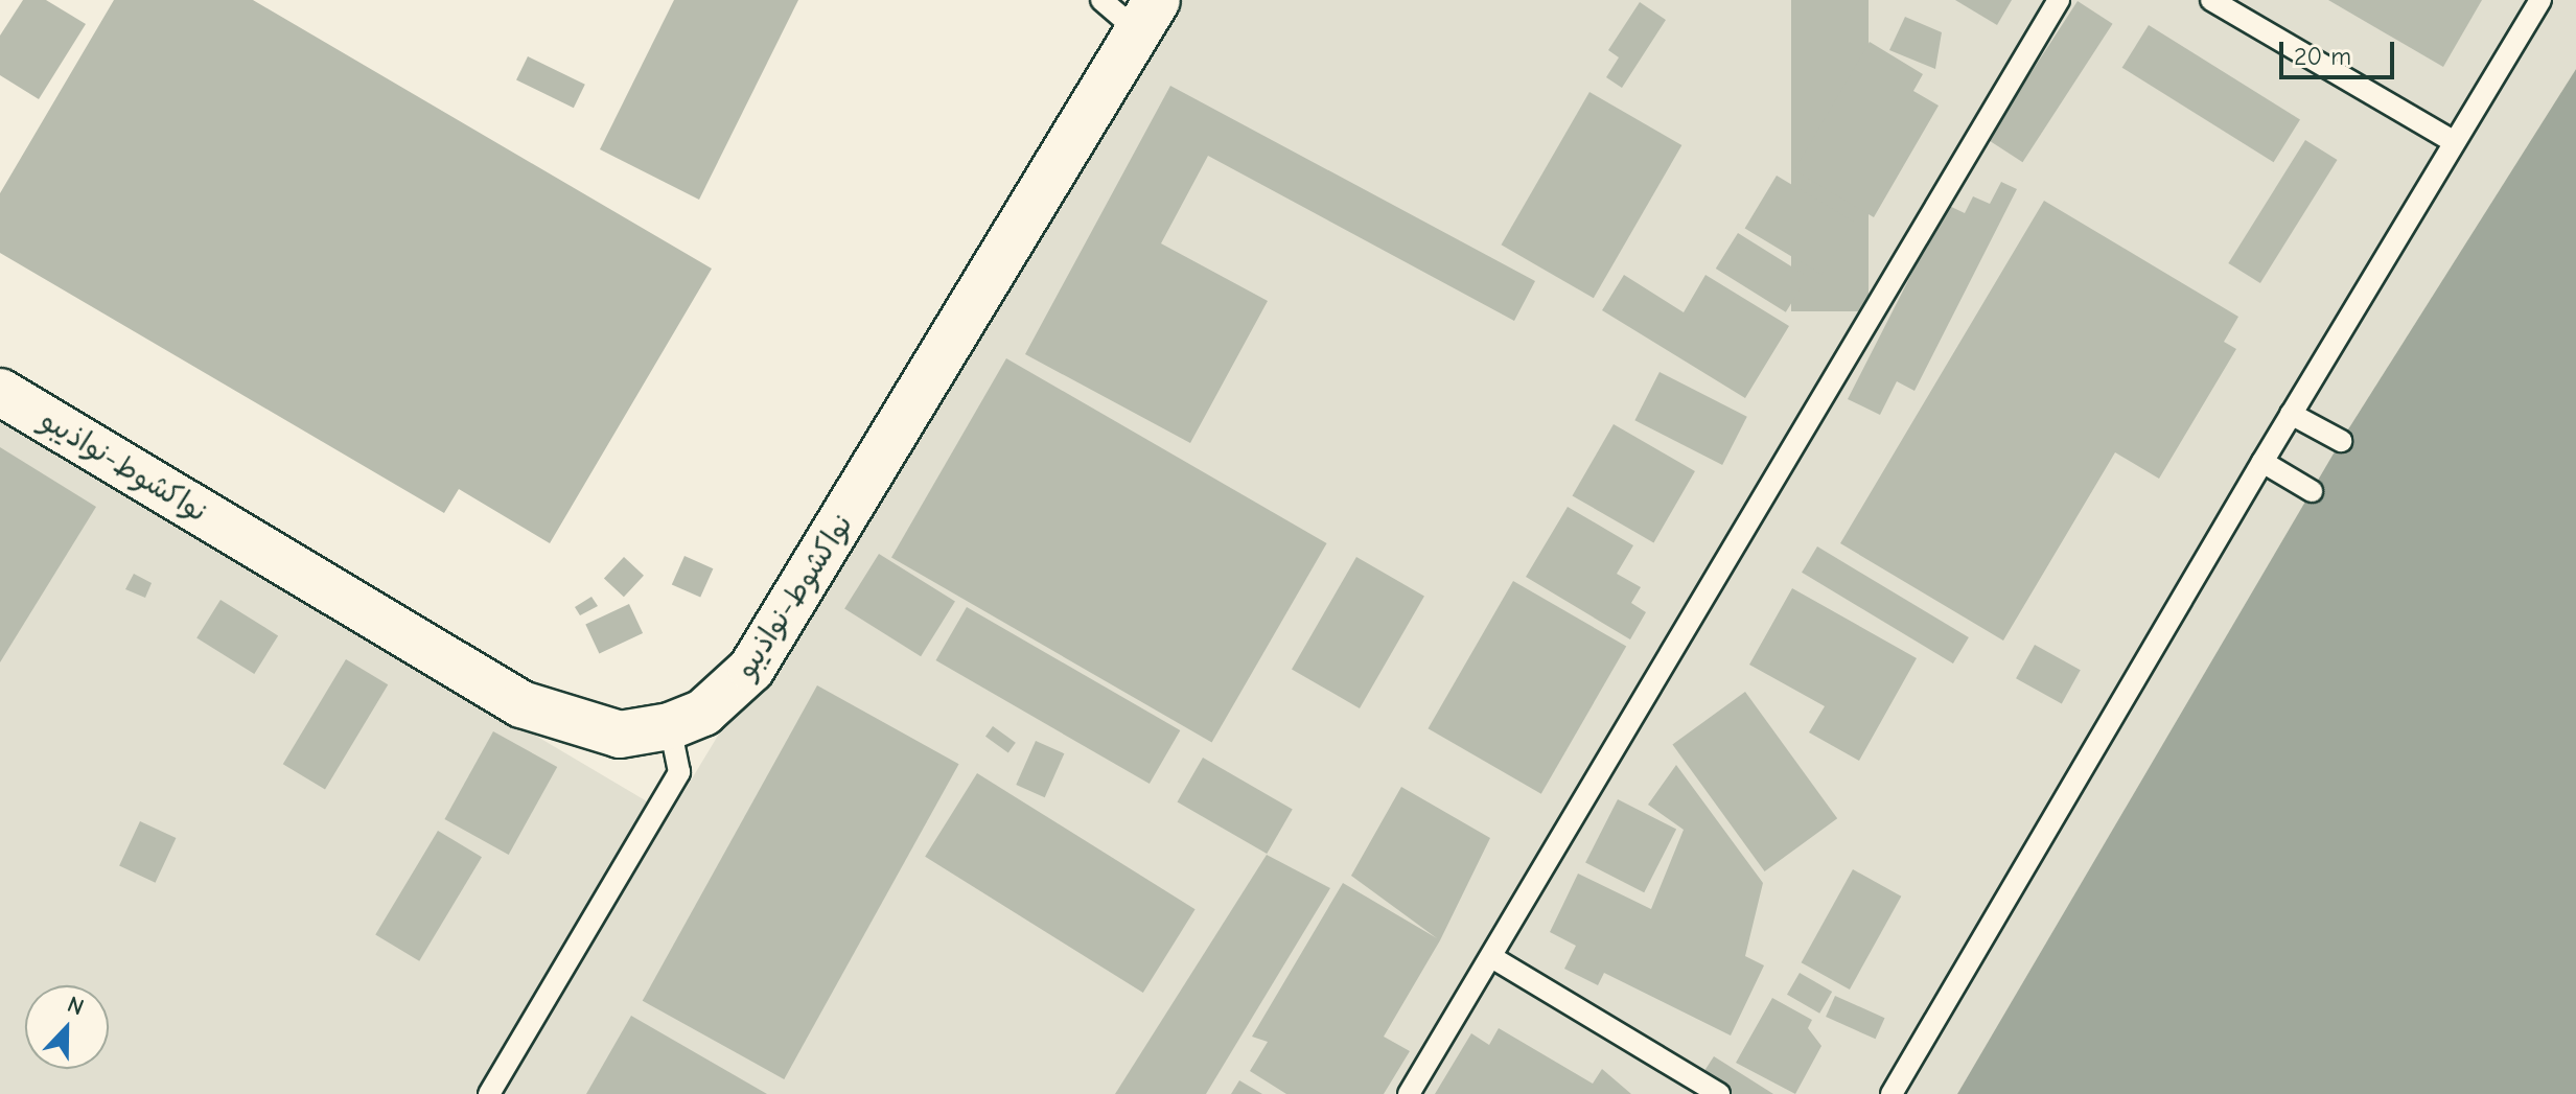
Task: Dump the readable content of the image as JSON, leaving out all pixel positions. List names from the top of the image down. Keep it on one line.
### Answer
{"streets":{"main road":["نواكشوط-نواذيبو"]},"scale_bar":"20 m","north":"top"}
